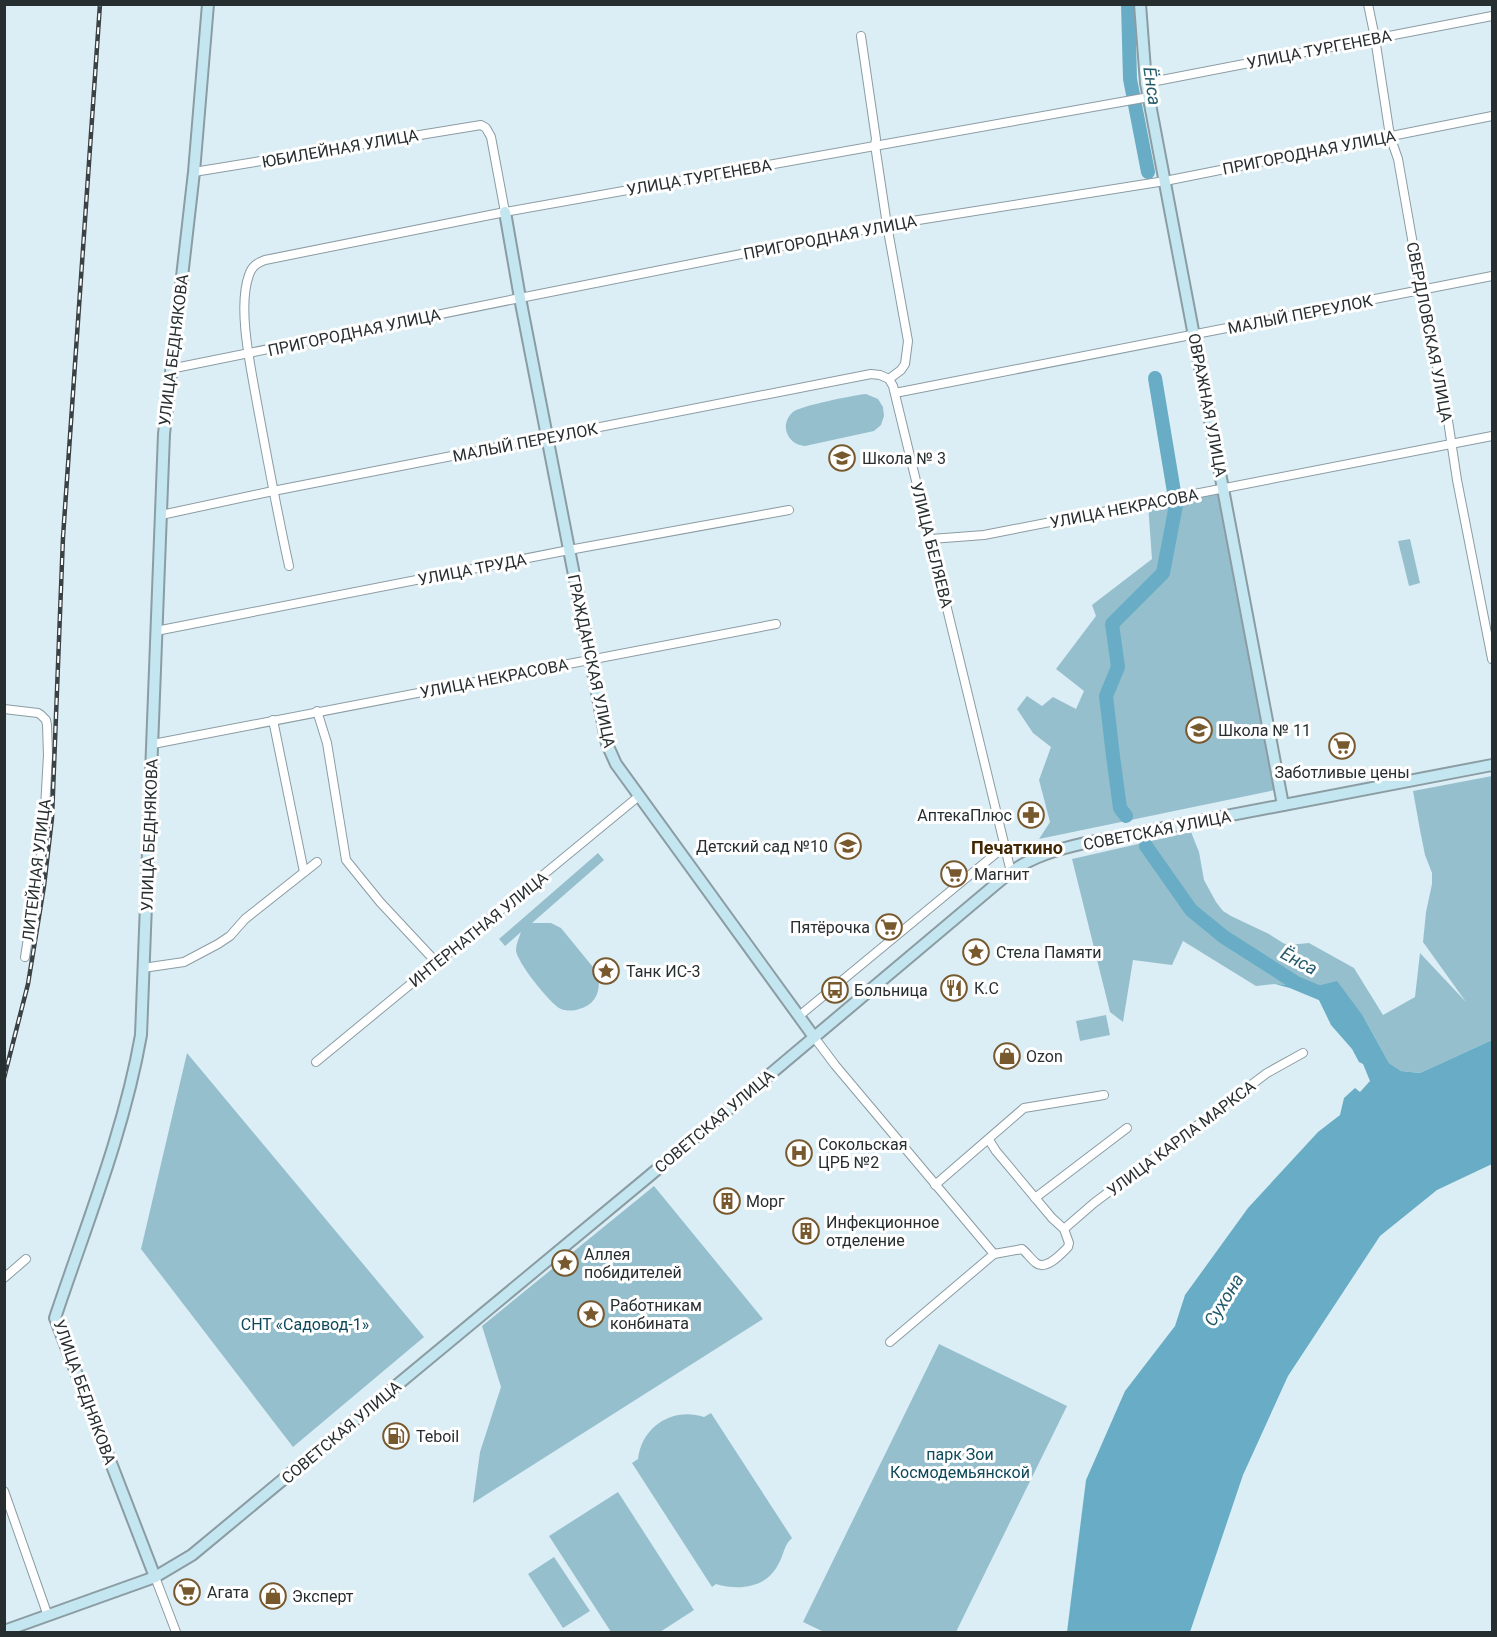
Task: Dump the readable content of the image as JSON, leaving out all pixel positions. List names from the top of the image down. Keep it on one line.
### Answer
{"streets":{"street":["УЛИЦА ТУРГЕНЕВА","ЮБИЛЕЙНАЯ УЛИЦА","ПРИГОРОДНАЯ УЛИЦА","МАЛЫЙ ПЕРЕУЛОК","СВЕРДЛОВСКАЯ УЛИЦА","УЛИЦА БЕДНЯКОВА","ОВРАЖНАЯ УЛИЦА","УЛИЦА НЕКРАСОВА","УЛИЦА БЕЛЯЕВА","УЛИЦА ТРУДА","ГРАЖДАНСКАЯ УЛИЦА","СОВЕТСКАЯ УЛИЦА","ЛИТЕЙНАЯ УЛИЦА","ИНТЕРНАТНАЯ УЛИЦА","УЛИЦА КАРЛА МАРКСА"]},"crossings":[["УЛИЦА ТУРГЕНЕВА","ПРИГОРОДНАЯ УЛИЦА"],["УЛИЦА ТУРГЕНЕВА","СВЕРДЛОВСКАЯ УЛИЦА"],["УЛИЦА ТУРГЕНЕВА","ОВРАЖНАЯ УЛИЦА"],["УЛИЦА ТУРГЕНЕВА","ГРАЖДАНСКАЯ УЛИЦА"],["ЮБИЛЕЙНАЯ УЛИЦА","УЛИЦА БЕДНЯКОВА"],["ЮБИЛЕЙНАЯ УЛИЦА","ГРАЖДАНСКАЯ УЛИЦА"],["ПРИГОРОДНАЯ УЛИЦА","СВЕРДЛОВСКАЯ УЛИЦА"],["ПРИГОРОДНАЯ УЛИЦА","УЛИЦА БЕДНЯКОВА"],["ПРИГОРОДНАЯ УЛИЦА","ОВРАЖНАЯ УЛИЦА"],["ПРИГОРОДНАЯ УЛИЦА","ГРАЖДАНСКАЯ УЛИЦА"],["МАЛЫЙ ПЕРЕУЛОК","СВЕРДЛОВСКАЯ УЛИЦА"],["МАЛЫЙ ПЕРЕУЛОК","УЛИЦА БЕДНЯКОВА"],["МАЛЫЙ ПЕРЕУЛОК","ОВРАЖНАЯ УЛИЦА"],["МАЛЫЙ ПЕРЕУЛОК","УЛИЦА БЕЛЯЕВА"],["МАЛЫЙ ПЕРЕУЛОК","ГРАЖДАНСКАЯ УЛИЦА"],["СВЕРДЛОВСКАЯ УЛИЦА","УЛИЦА НЕКРАСОВА"],["УЛИЦА БЕДНЯКОВА","УЛИЦА НЕКРАСОВА"],["УЛИЦА БЕДНЯКОВА","УЛИЦА ТРУДА"],["УЛИЦА БЕДНЯКОВА","СОВЕТСКАЯ УЛИЦА"],["ОВРАЖНАЯ УЛИЦА","УЛИЦА НЕКРАСОВА"],["ОВРАЖНАЯ УЛИЦА","СОВЕТСКАЯ УЛИЦА"],["УЛИЦА НЕКРАСОВА","УЛИЦА БЕЛЯЕВА"],["УЛИЦА НЕКРАСОВА","ГРАЖДАНСКАЯ УЛИЦА"],["УЛИЦА БЕЛЯЕВА","СОВЕТСКАЯ УЛИЦА"],["УЛИЦА ТРУДА","ГРАЖДАНСКАЯ УЛИЦА"],["ГРАЖДАНСКАЯ УЛИЦА","СОВЕТСКАЯ УЛИЦА"],["ГРАЖДАНСКАЯ УЛИЦА","ИНТЕРНАТНАЯ УЛИЦА"]],"districts":["Печаткино"],"water":["Ёнса","Сухона"],"parks":["СНТ «Садовод-1»","парк Зои Космодемьянской"],"places":{"school or university":["Школа № 3","Школа № 11","Детский сад №10"],"supermarket":["Заботливые цены","Магнит","Пятёрочка","Агата"],"pharmacy":["АптекаПлюс"],"place":["Стела Памяти","Танк ИС-3","Аллея побидителей","Работникам конбината"],"restaurant":["К.С"],"bus stop":["Больница"],"shop":["Ozon","Эксперт"],"hospital":["Сокольская ЦРБ №2"],"building":["Морг","Инфекционное отделение"],"fuel station":["Teboil"]}}
